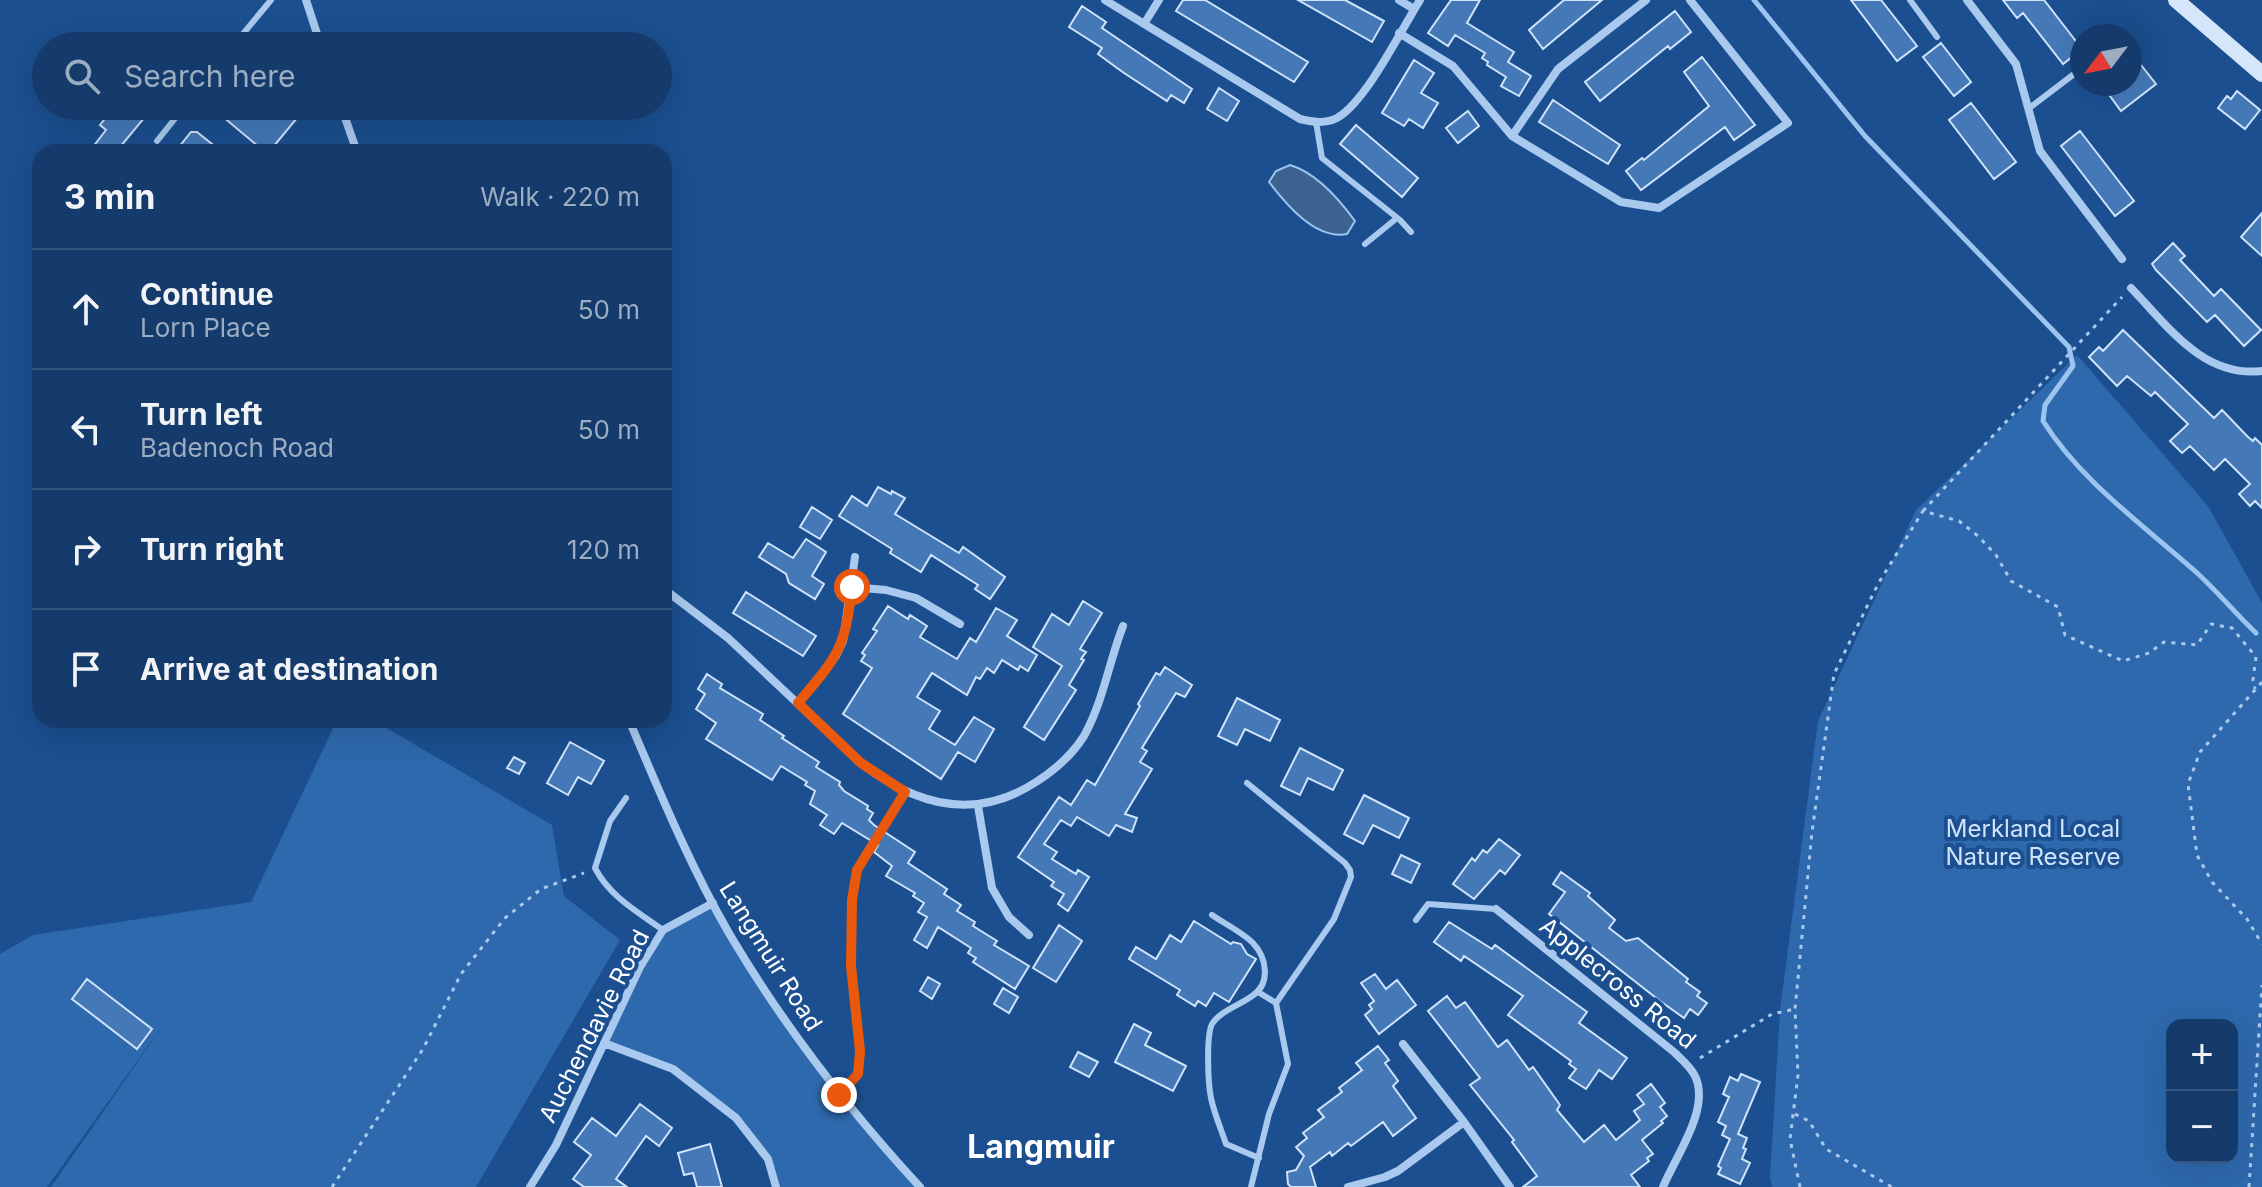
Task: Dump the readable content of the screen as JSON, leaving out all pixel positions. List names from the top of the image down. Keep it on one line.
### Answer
{"streets":{"street":["Langmuir Road","Applecross Road","Auchendavie Road"]},"crossings":[["Langmuir Road","Auchendavie Road"]],"districts":["Langmuir"],"parks":["Merkland Local Nature Reserve"],"north":"bottom left","page":{"search":"Search here","heading":["3 min","Walk · 220 m"],"list":[["Continue","Lorn Place","50 m"],["Turn left","Badenoch Road","50 m"],["Turn right","120 m"],"Arrive at destination"],"map_buttons":["+","−"]}}
